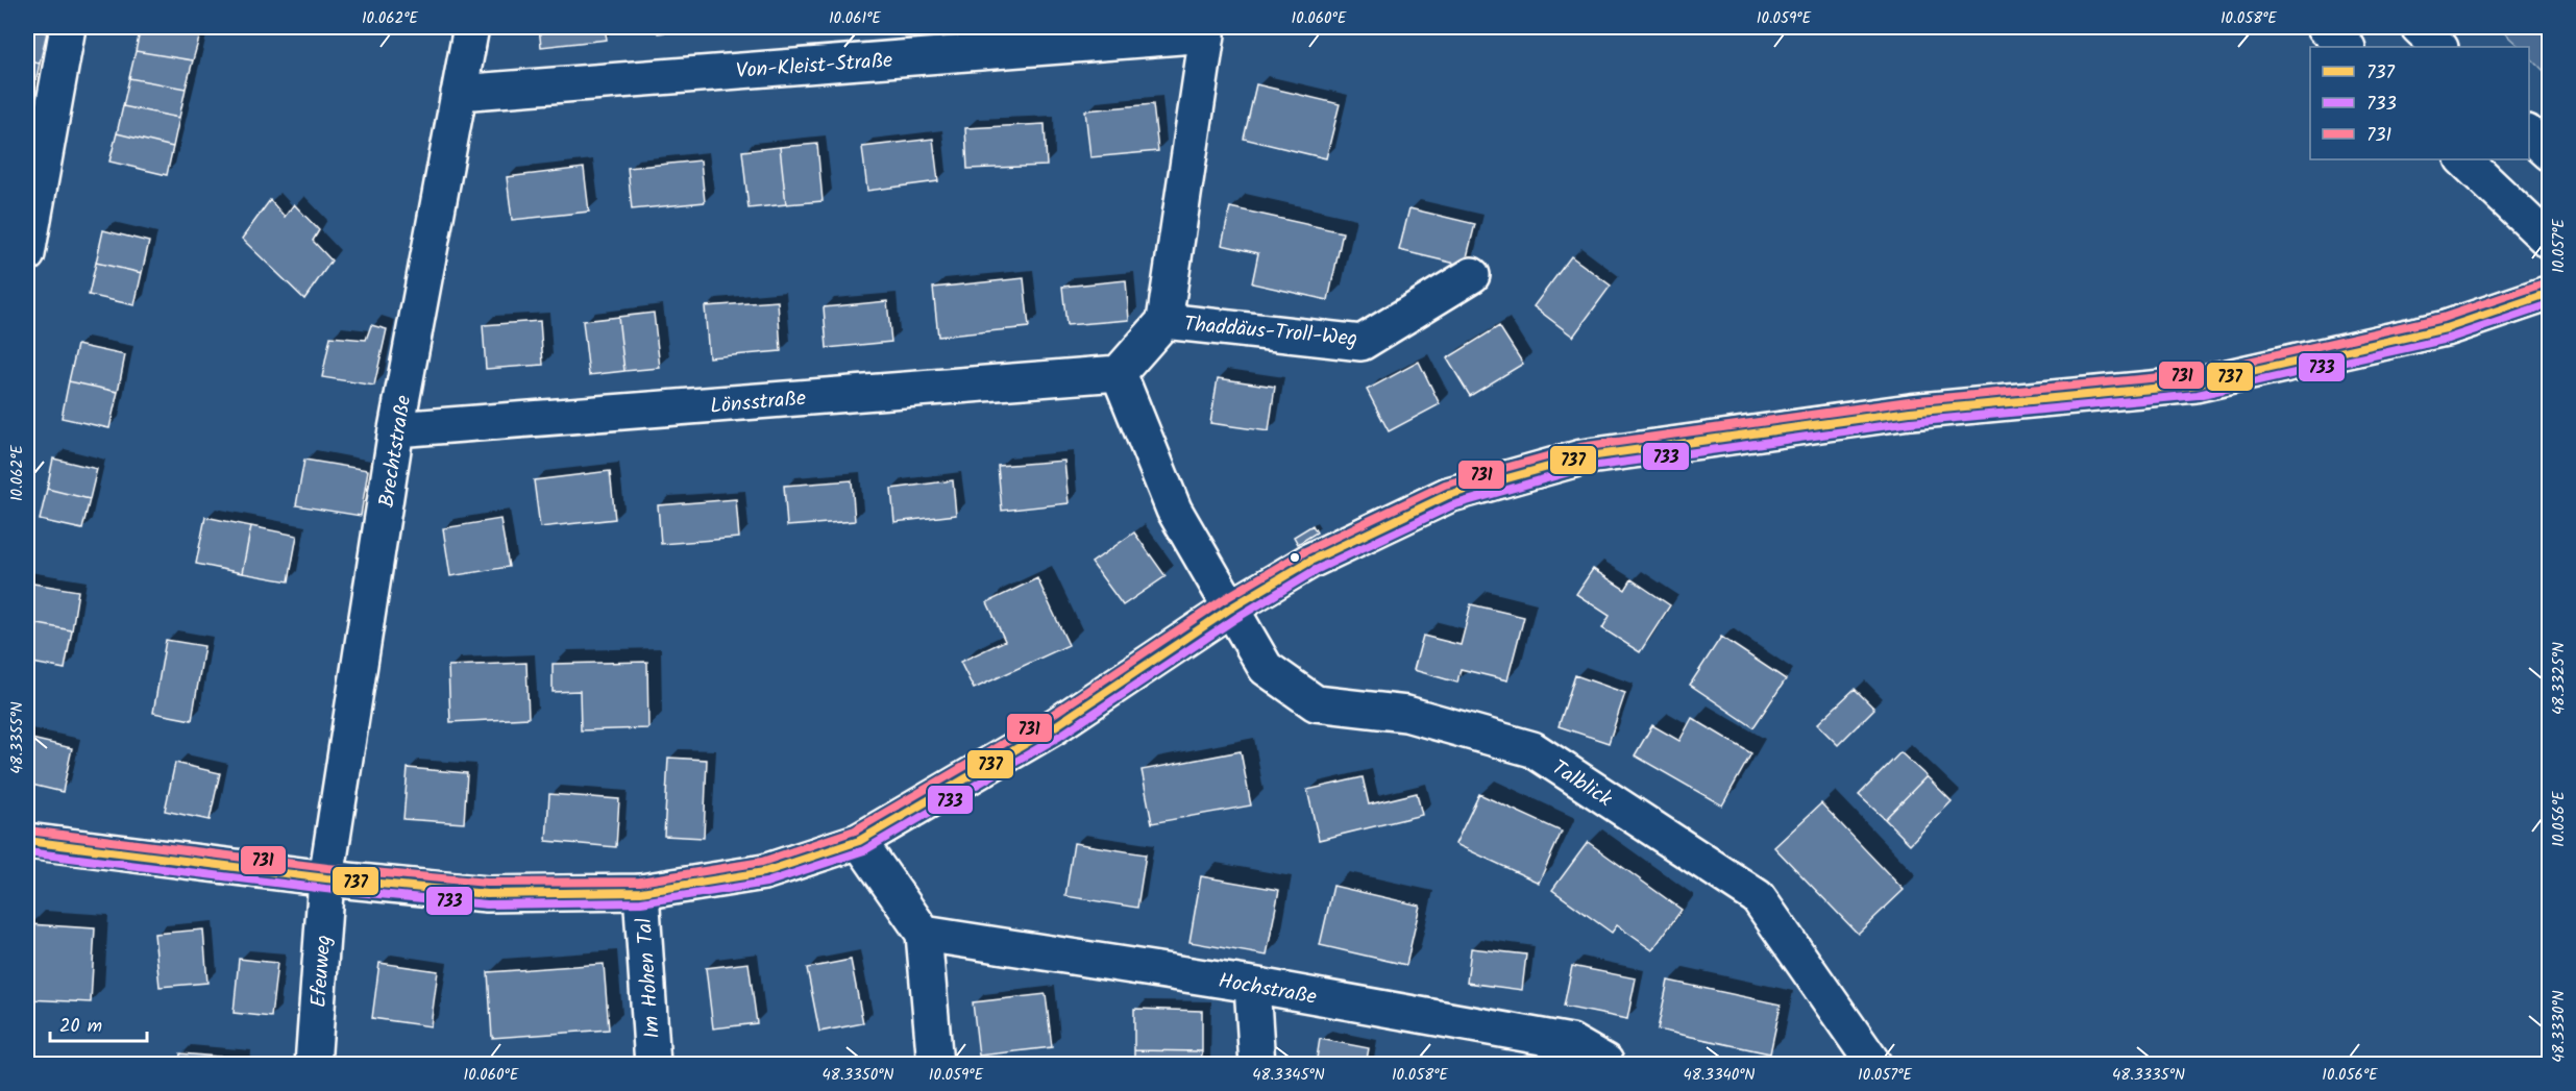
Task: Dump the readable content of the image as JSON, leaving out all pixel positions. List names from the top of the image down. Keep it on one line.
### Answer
{"streets":{"main road":["Von-Kleist-Straße","Thaddäus-Troll-Weg","Lönsstraße","Brechtstraße","Talblick","Efeuweg","Im Hohen Tal","Hochstraße"]},"crossings":[["Von-Kleist-Straße","Thaddäus-Troll-Weg"],["Von-Kleist-Straße","Brechtstraße"],["Lönsstraße","Brechtstraße"],["Lönsstraße","Talblick"],["Brechtstraße","Efeuweg"]],"lines":["transit line 731","transit line 737","transit line 733"],"legend":["737","733","731"],"scale_bar":"20 m","coordinates":["10.062°E","10.061°E","10.060°E","10.059°E","10.058°E","10.057°E","48.3325°N","48.3355°N","10.056°E","48.3330°N","48.3350°N","48.3345°N","48.3340°N","48.3335°N"]}
